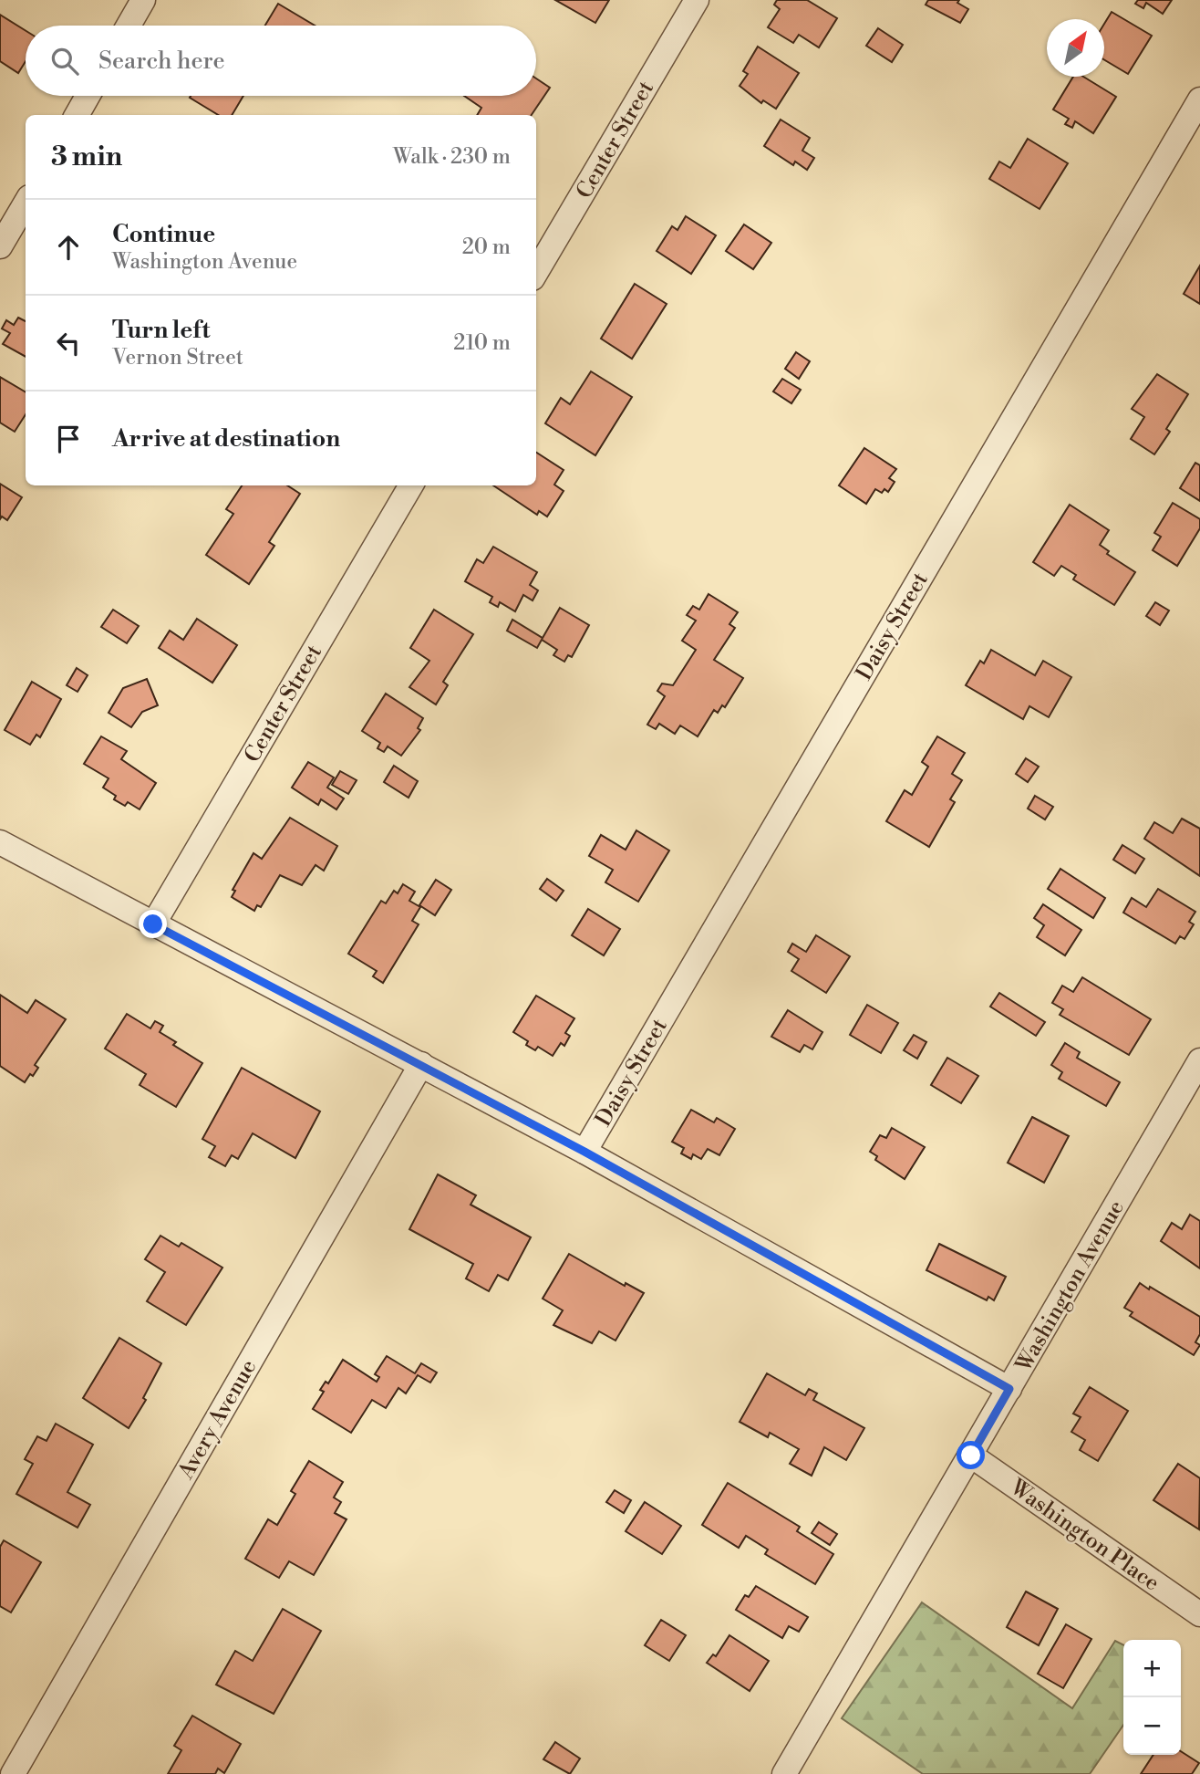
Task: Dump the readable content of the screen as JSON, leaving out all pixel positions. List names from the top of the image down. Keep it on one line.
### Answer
{"streets":{"street":["Center Street","Daisy Street","Washington Avenue","Avery Avenue","Washington Place"]},"crossings":[["Washington Avenue","Washington Place"]],"north":"top right","page":{"search":"Search here","heading":["3 min","Walk · 230 m"],"list":[["Continue","Washington Avenue","20 m"],["Turn left","Vernon Street","210 m"],"Arrive at destination"],"map_buttons":["+","−"]}}
